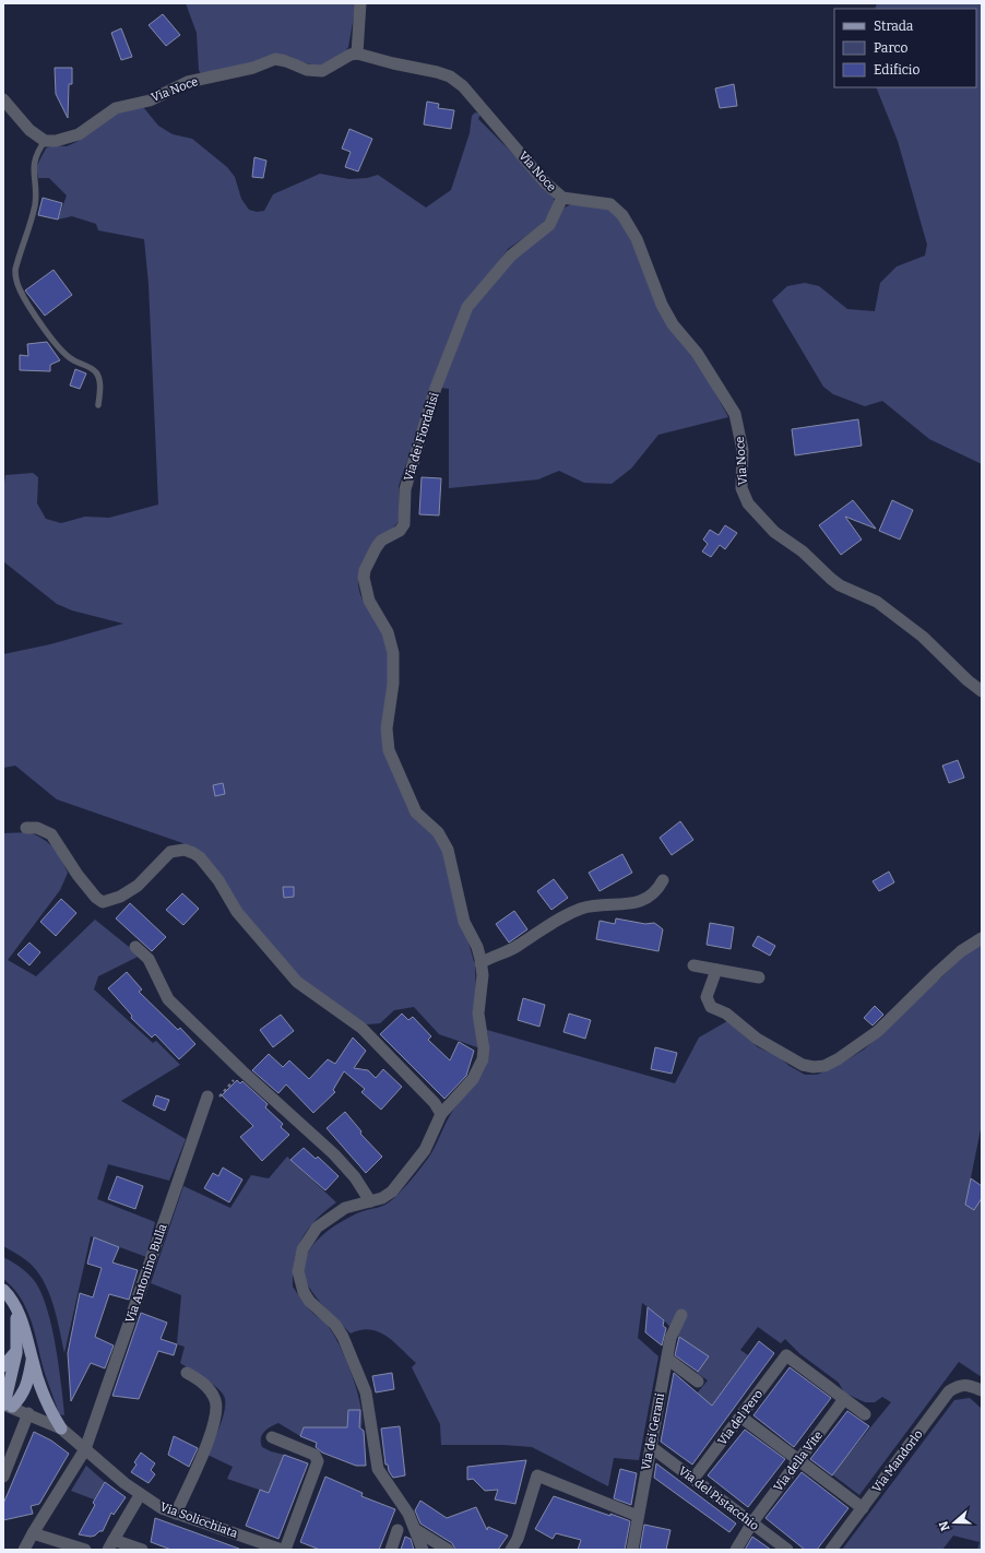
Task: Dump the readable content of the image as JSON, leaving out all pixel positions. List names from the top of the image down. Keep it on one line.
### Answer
{"streets":{"street":["Via Noce","Via dei Fiordalisi","Via Antonino Bulla","Via del Pero","Via dei Gerani","Via della Vite","Via Mandorlo","Via del Pistacchio","Via Solicchiata"]},"crossings":[["Via Noce","Via dei Fiordalisi"],["Via Antonino Bulla","Via Solicchiata"],["Via del Pero","Via della Vite"],["Via del Pero","Via del Pistacchio"],["Via dei Gerani","Via del Pistacchio"],["Via della Vite","Via del Pistacchio"]],"legend":["Strada","Parco","Edificio"],"north":"left"}
